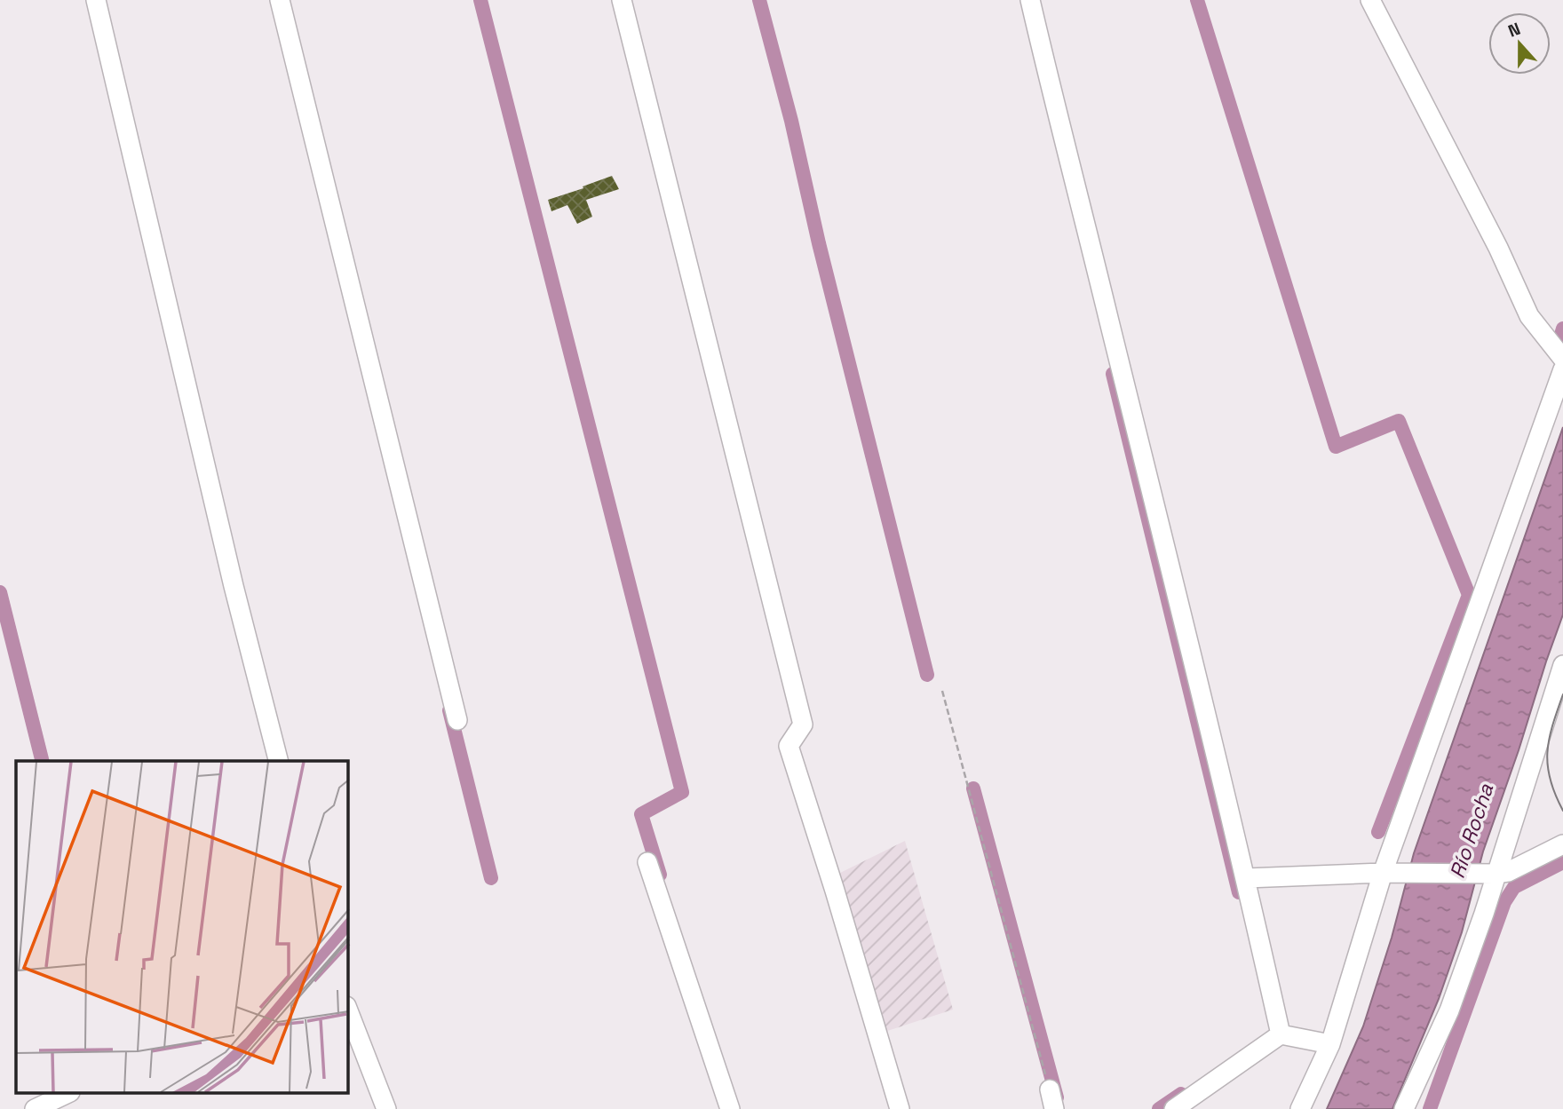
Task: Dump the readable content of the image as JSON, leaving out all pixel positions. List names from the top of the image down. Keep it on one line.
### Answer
{"water":["Río Rocha"],"north":"top"}
